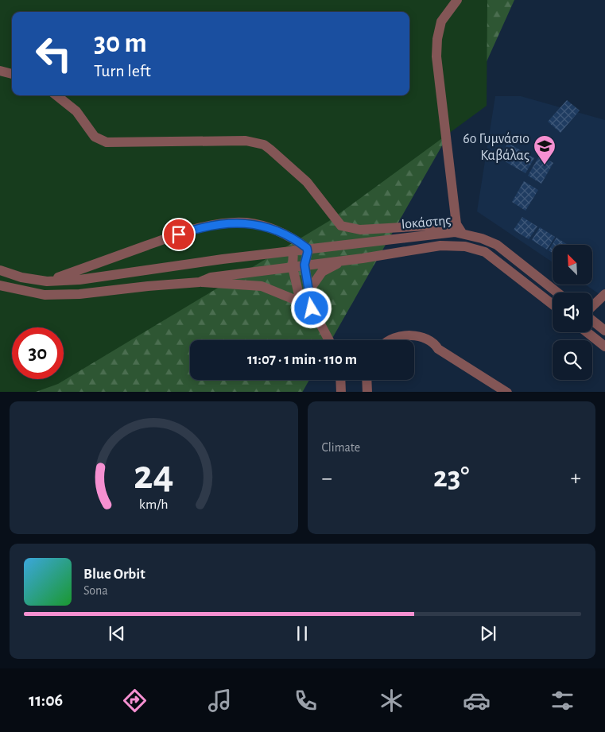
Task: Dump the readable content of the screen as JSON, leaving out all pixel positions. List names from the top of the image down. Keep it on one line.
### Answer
{"streets":{"street":["Ιοκάστης"]},"places":{"school or university":["6ο Γυμνάσιο Καβάλας"]},"north":"top left","page":{"turn":["30 m","Turn left"],"limit":"30","trip":"11:07 · 1 min · 110 m","tile":"Climate","heat":["−","23°","+"],"song":["Blue Orbit","Sona"],"tabs":"11:06","gauge":["24","km/h"]}}
